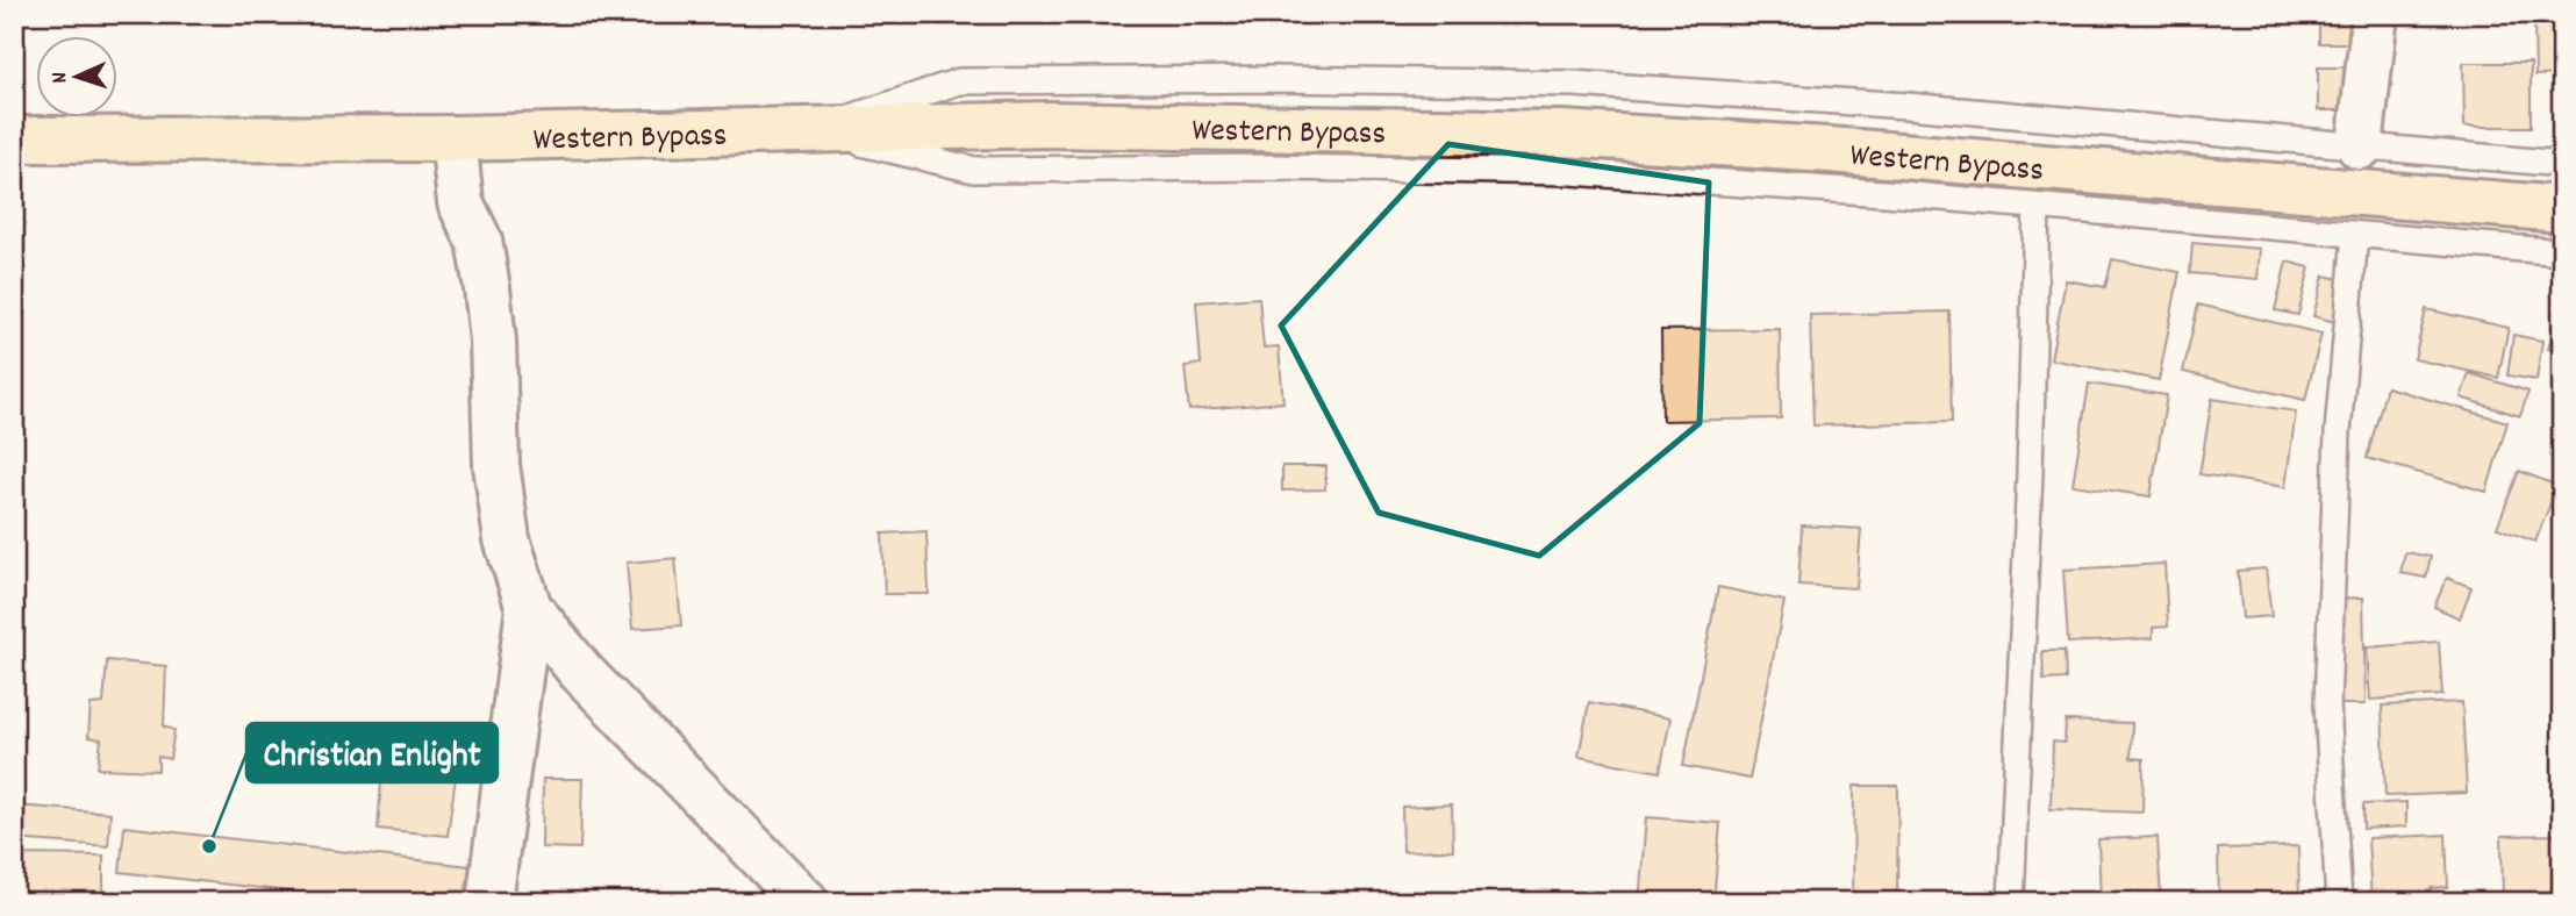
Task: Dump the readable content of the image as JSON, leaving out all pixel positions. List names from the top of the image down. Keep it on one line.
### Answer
{"streets":{"main road":["Western Bypass"]},"places":["Christian Enlight"],"north":"left"}
